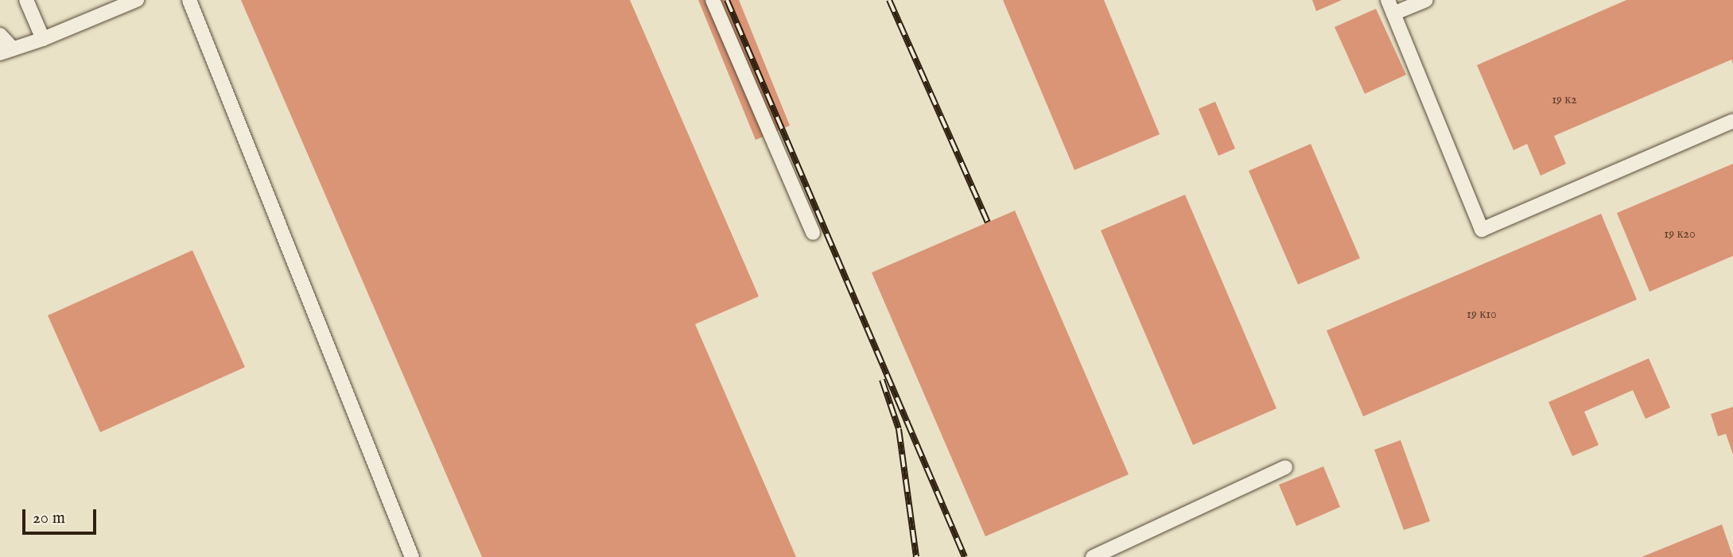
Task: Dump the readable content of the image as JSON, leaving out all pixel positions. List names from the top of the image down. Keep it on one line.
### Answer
{"house_numbers":["19 к2","19 к20","19 к10"],"scale_bar":"20 m"}
